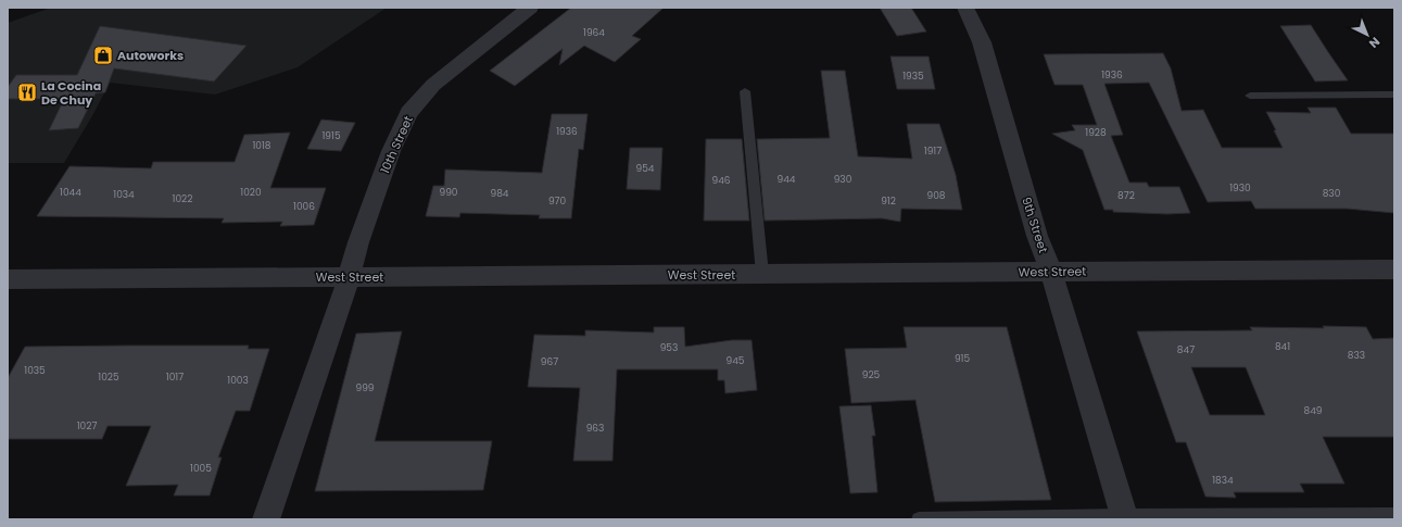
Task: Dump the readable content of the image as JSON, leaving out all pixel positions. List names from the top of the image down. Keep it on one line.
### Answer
{"streets":{"street":["10th Street","9th Street","West Street"]},"crossings":[["10th Street","West Street"],["9th Street","West Street"]],"places":{"shop":["Autoworks"],"restaurant":["La Cocina De Chuy"]},"house_numbers":["1964","1936","1935","1936","1928","1915","1018","1917","954","944","930","946","1930","1044","1020","990","984","830","1034","908","872","1022","970","912","1006","841","953","847","833","915","945","967","1035","925","1025","1017","1003","999","849","1027","963","1005","1834"],"north":"bottom right"}
